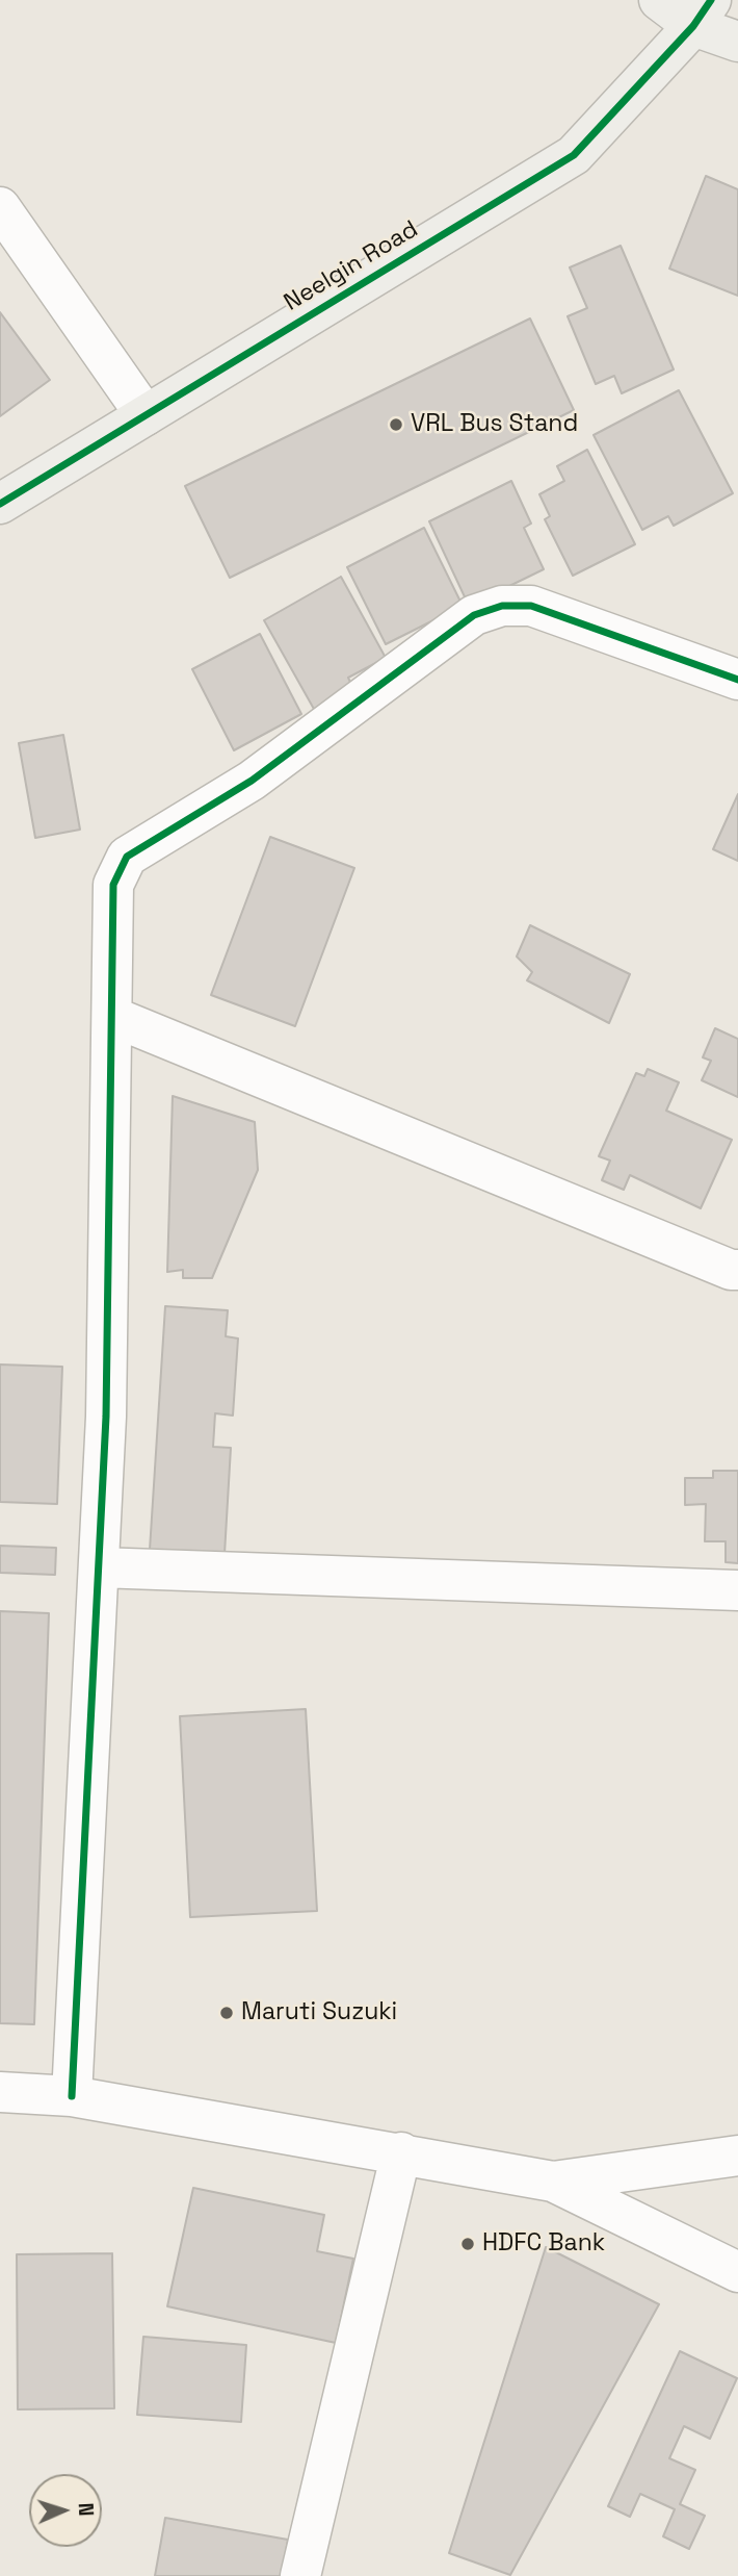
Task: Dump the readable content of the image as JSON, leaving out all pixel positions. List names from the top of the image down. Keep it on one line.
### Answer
{"streets":{"street":["Neelgin Road"]},"places":["VRL Bus Stand","Maruti Suzuki","HDFC Bank"],"north":"right"}
